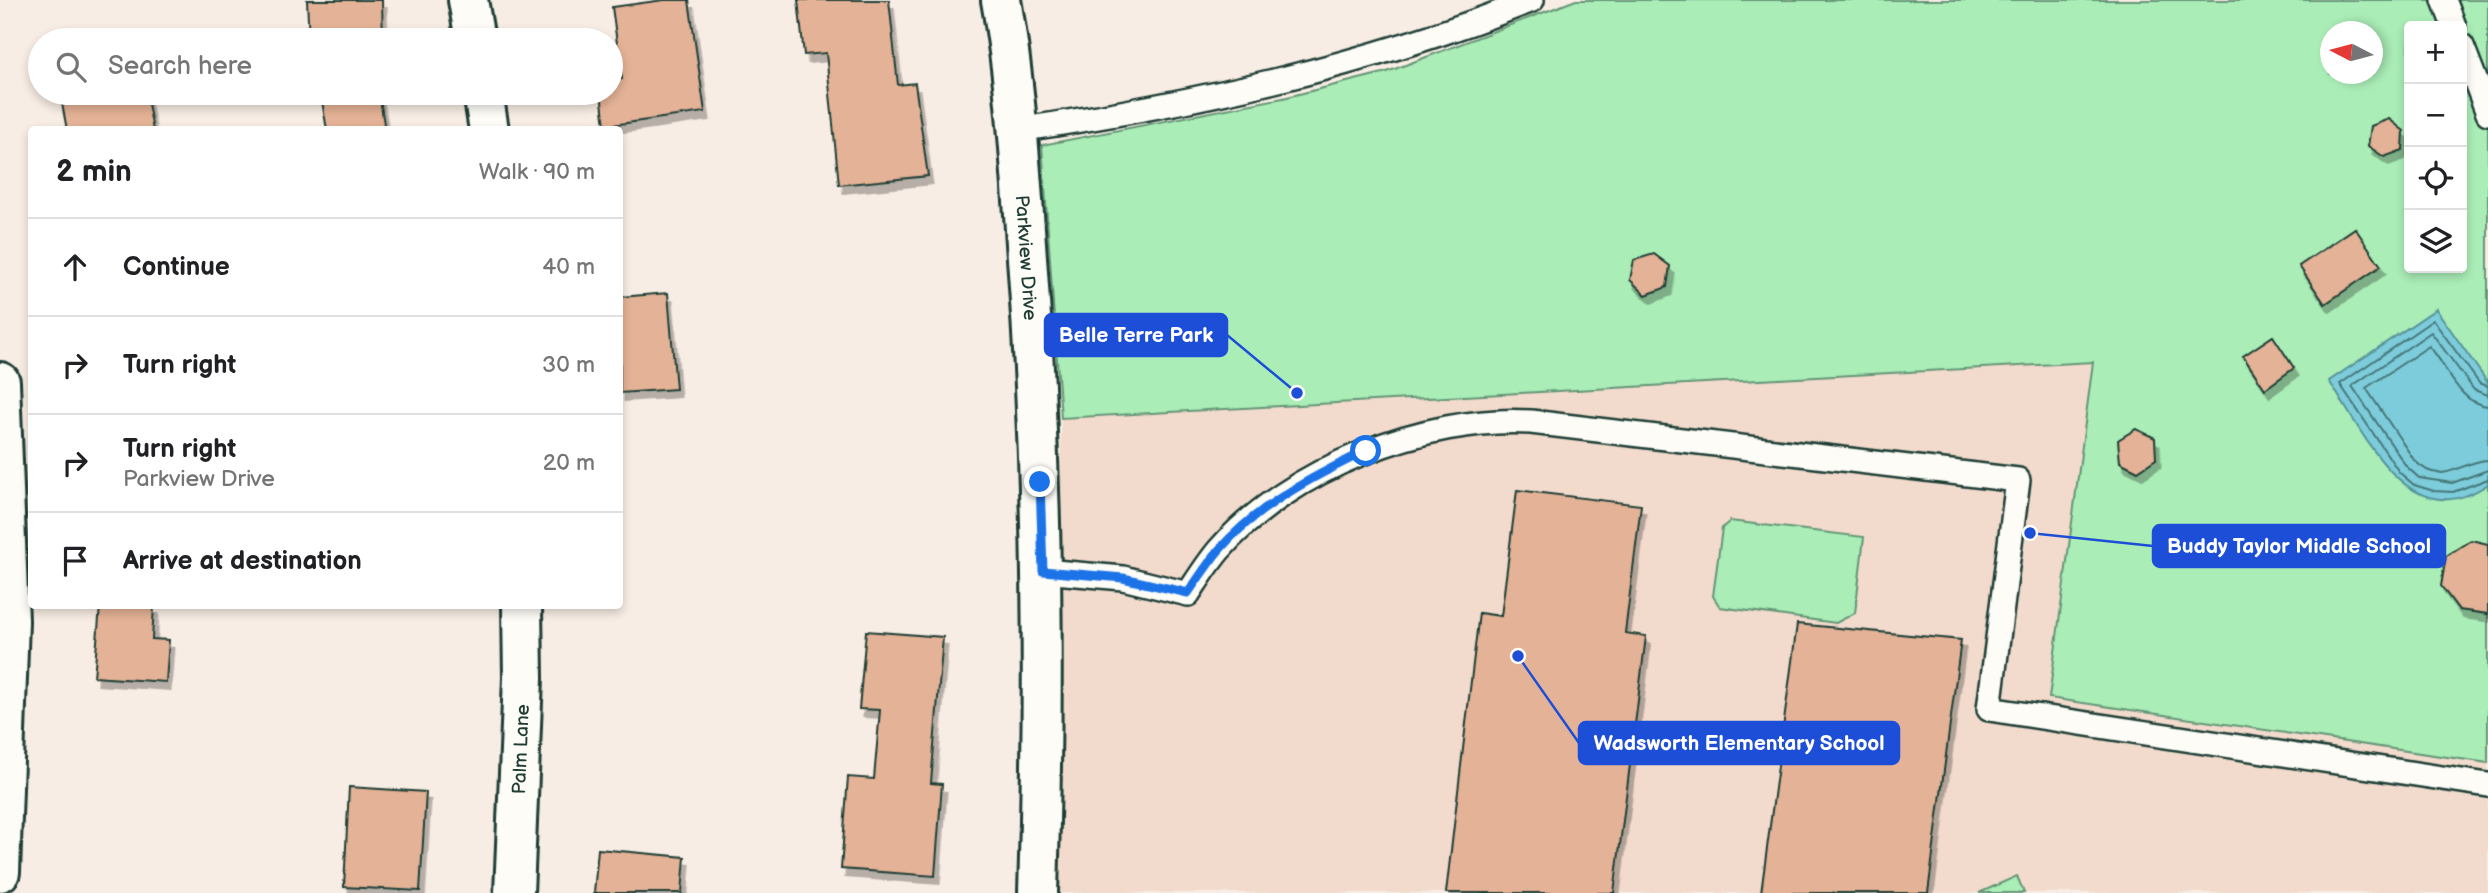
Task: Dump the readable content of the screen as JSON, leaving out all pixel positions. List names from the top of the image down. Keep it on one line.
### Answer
{"streets":{"street":["Parkview Drive","Palm Lane"]},"places":["Belle Terre Park","Buddy Taylor Middle School","Wadsworth Elementary School"],"north":"left","page":{"map_buttons":["+","−"],"search":"Search here","heading":["2 min","Walk · 90 m"],"list":[["Continue","40 m"],["Turn right","30 m"],["Turn right","Parkview Drive","20 m"],"Arrive at destination"]}}
